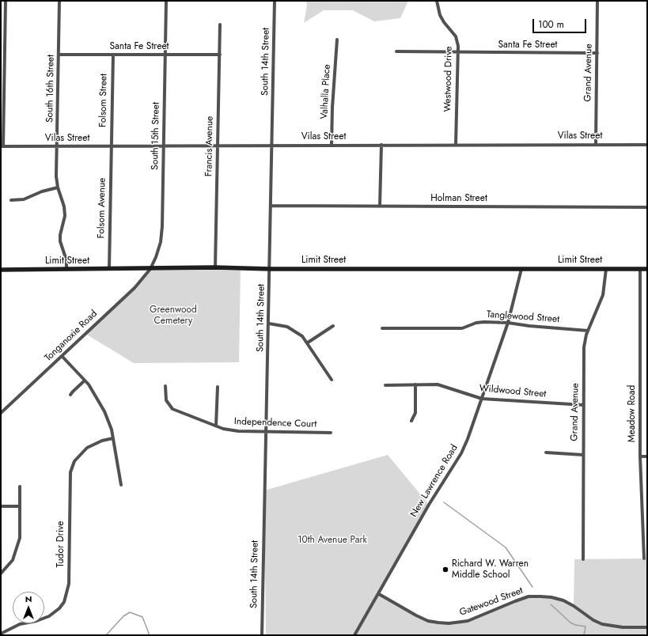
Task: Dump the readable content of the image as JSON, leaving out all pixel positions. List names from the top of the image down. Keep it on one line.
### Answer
{"streets":{"street":["Santa Fe Street","South 14th Street","Grand Avenue","Westwood Drive","South 16th Street","Valhalla Place","Folsom Street","South 15th Street","Vilas Street","Francis Avenue","Holman Street","Folsom Avenue","Limit Street","Tanglewood Street","Tonganoxie Road","Wildwood Street","Meadow Road","Independence Court","New Lawrence Road","Tudor Drive","Gatewood Street"]},"crossings":[["Santa Fe Street","Grand Avenue"],["Santa Fe Street","Westwood Drive"],["Santa Fe Street","South 16th Street"],["Santa Fe Street","Folsom Street"],["Santa Fe Street","South 15th Street"],["Santa Fe Street","Francis Avenue"],["South 14th Street","Vilas Street"],["South 14th Street","Holman Street"],["South 14th Street","Limit Street"],["South 14th Street","Independence Court"],["Grand Avenue","Vilas Street"],["Grand Avenue","Limit Street"],["Grand Avenue","Tanglewood Street"],["Grand Avenue","Wildwood Street"],["Westwood Drive","Vilas Street"],["South 16th Street","Vilas Street"],["South 16th Street","Limit Street"],["Valhalla Place","Vilas Street"],["Folsom Street","Vilas Street"],["Folsom Street","Folsom Avenue"],["South 15th Street","Vilas Street"],["South 15th Street","Limit Street"],["South 15th Street","Tonganoxie Road"],["Vilas Street","Francis Avenue"],["Vilas Street","Folsom Avenue"],["Francis Avenue","Limit Street"],["Folsom Avenue","Limit Street"],["Limit Street","Tonganoxie Road"],["Limit Street","Meadow Road"],["Limit Street","New Lawrence Road"],["Tanglewood Street","New Lawrence Road"],["Wildwood Street","New Lawrence Road"],["New Lawrence Road","Gatewood Street"]],"parks":["Greenwood Cemetery","10th Avenue Park"],"places":["Richard W. Warren Middle School"],"scale_bar":"100 m","north":"top"}
